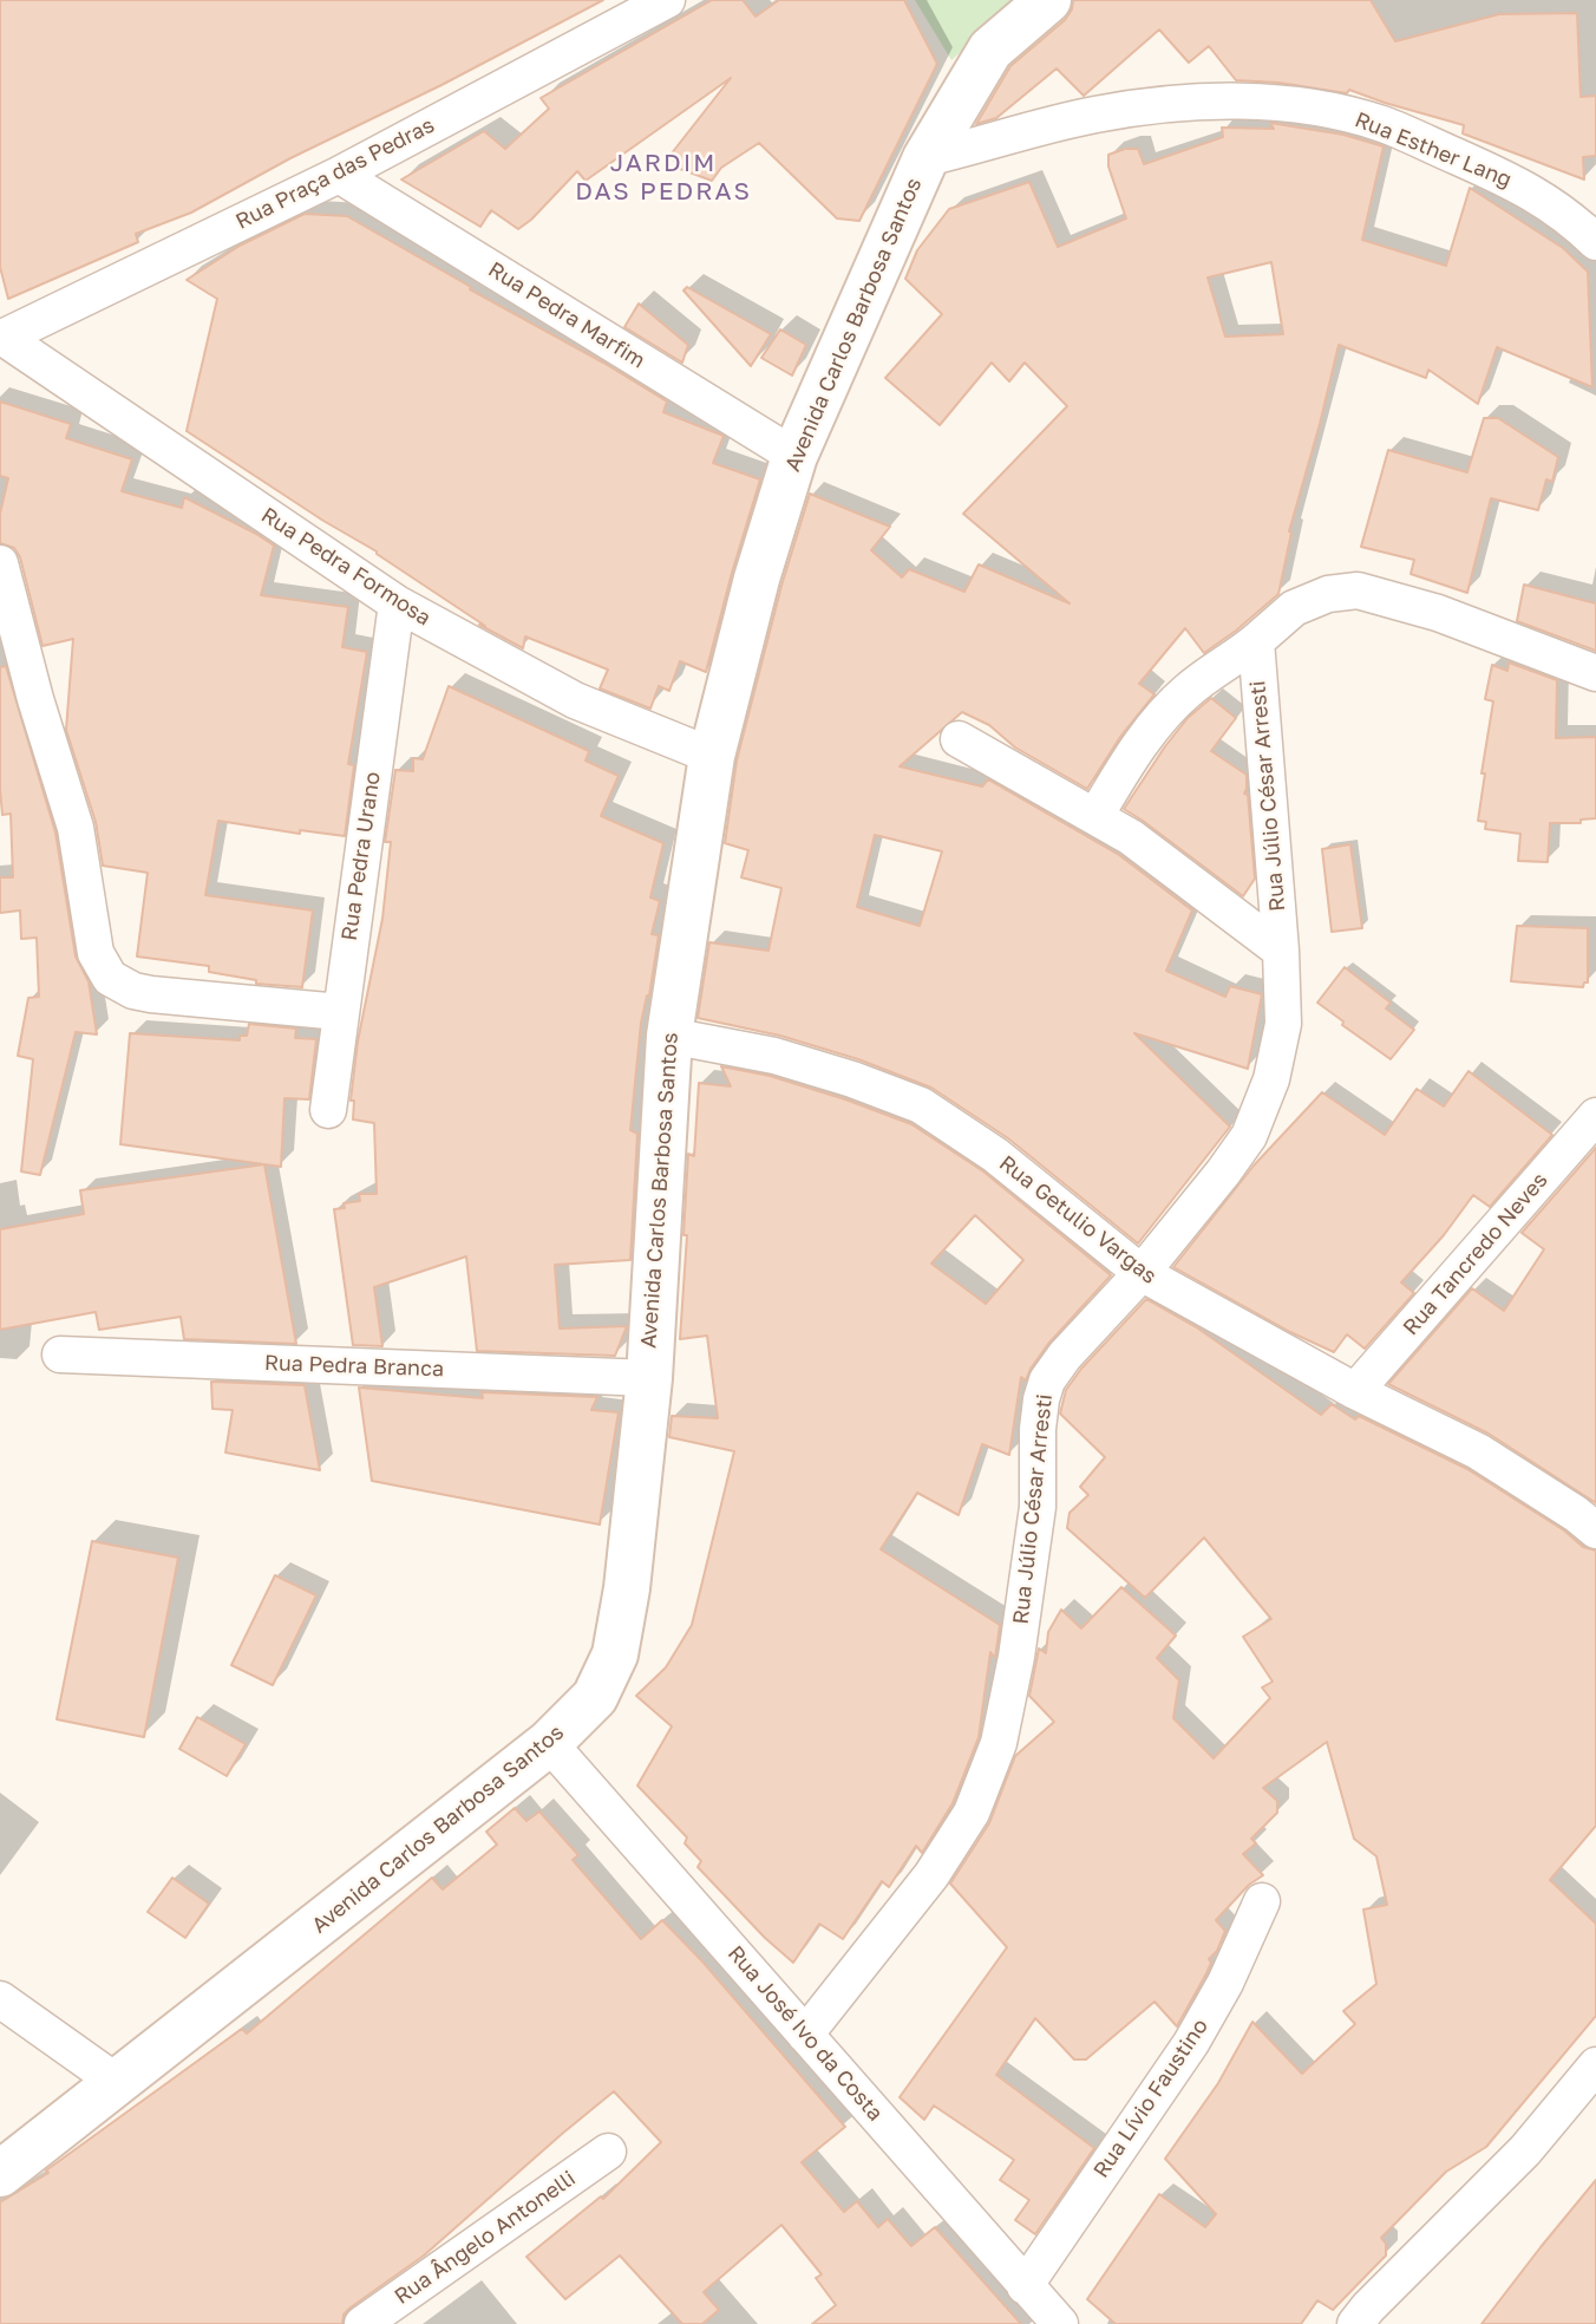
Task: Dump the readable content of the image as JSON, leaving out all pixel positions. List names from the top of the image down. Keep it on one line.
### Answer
{"streets":{"main road":["Avenida Carlos Barbosa Santos"],"street":["Rua Esther Lang","Rua Praça das Pedras","Rua Pedra Marfim","Rua Pedra Formosa","Rua Júlio César Arresti","Rua Pedra Urano","Rua Getulio Vargas","Rua Tancredo Neves","Rua Pedra Branca","Rua José Ivo da Costa","Rua Lívio Faustino","Rua Ângelo Antonelli"]},"crossings":[["Rua Esther Lang","Avenida Carlos Barbosa Santos"],["Rua Praça das Pedras","Rua Pedra Marfim"],["Rua Praça das Pedras","Rua Pedra Formosa"],["Rua Pedra Marfim","Avenida Carlos Barbosa Santos"],["Avenida Carlos Barbosa Santos","Rua Pedra Formosa"],["Avenida Carlos Barbosa Santos","Rua Getulio Vargas"],["Avenida Carlos Barbosa Santos","Rua Pedra Branca"],["Avenida Carlos Barbosa Santos","Rua José Ivo da Costa"],["Rua Pedra Formosa","Rua Pedra Urano"],["Rua Júlio César Arresti","Rua Getulio Vargas"],["Rua Júlio César Arresti","Rua José Ivo da Costa"],["Rua Getulio Vargas","Rua Tancredo Neves"],["Rua José Ivo da Costa","Rua Lívio Faustino"]],"districts":["JARDIM DAS PEDRAS"]}
